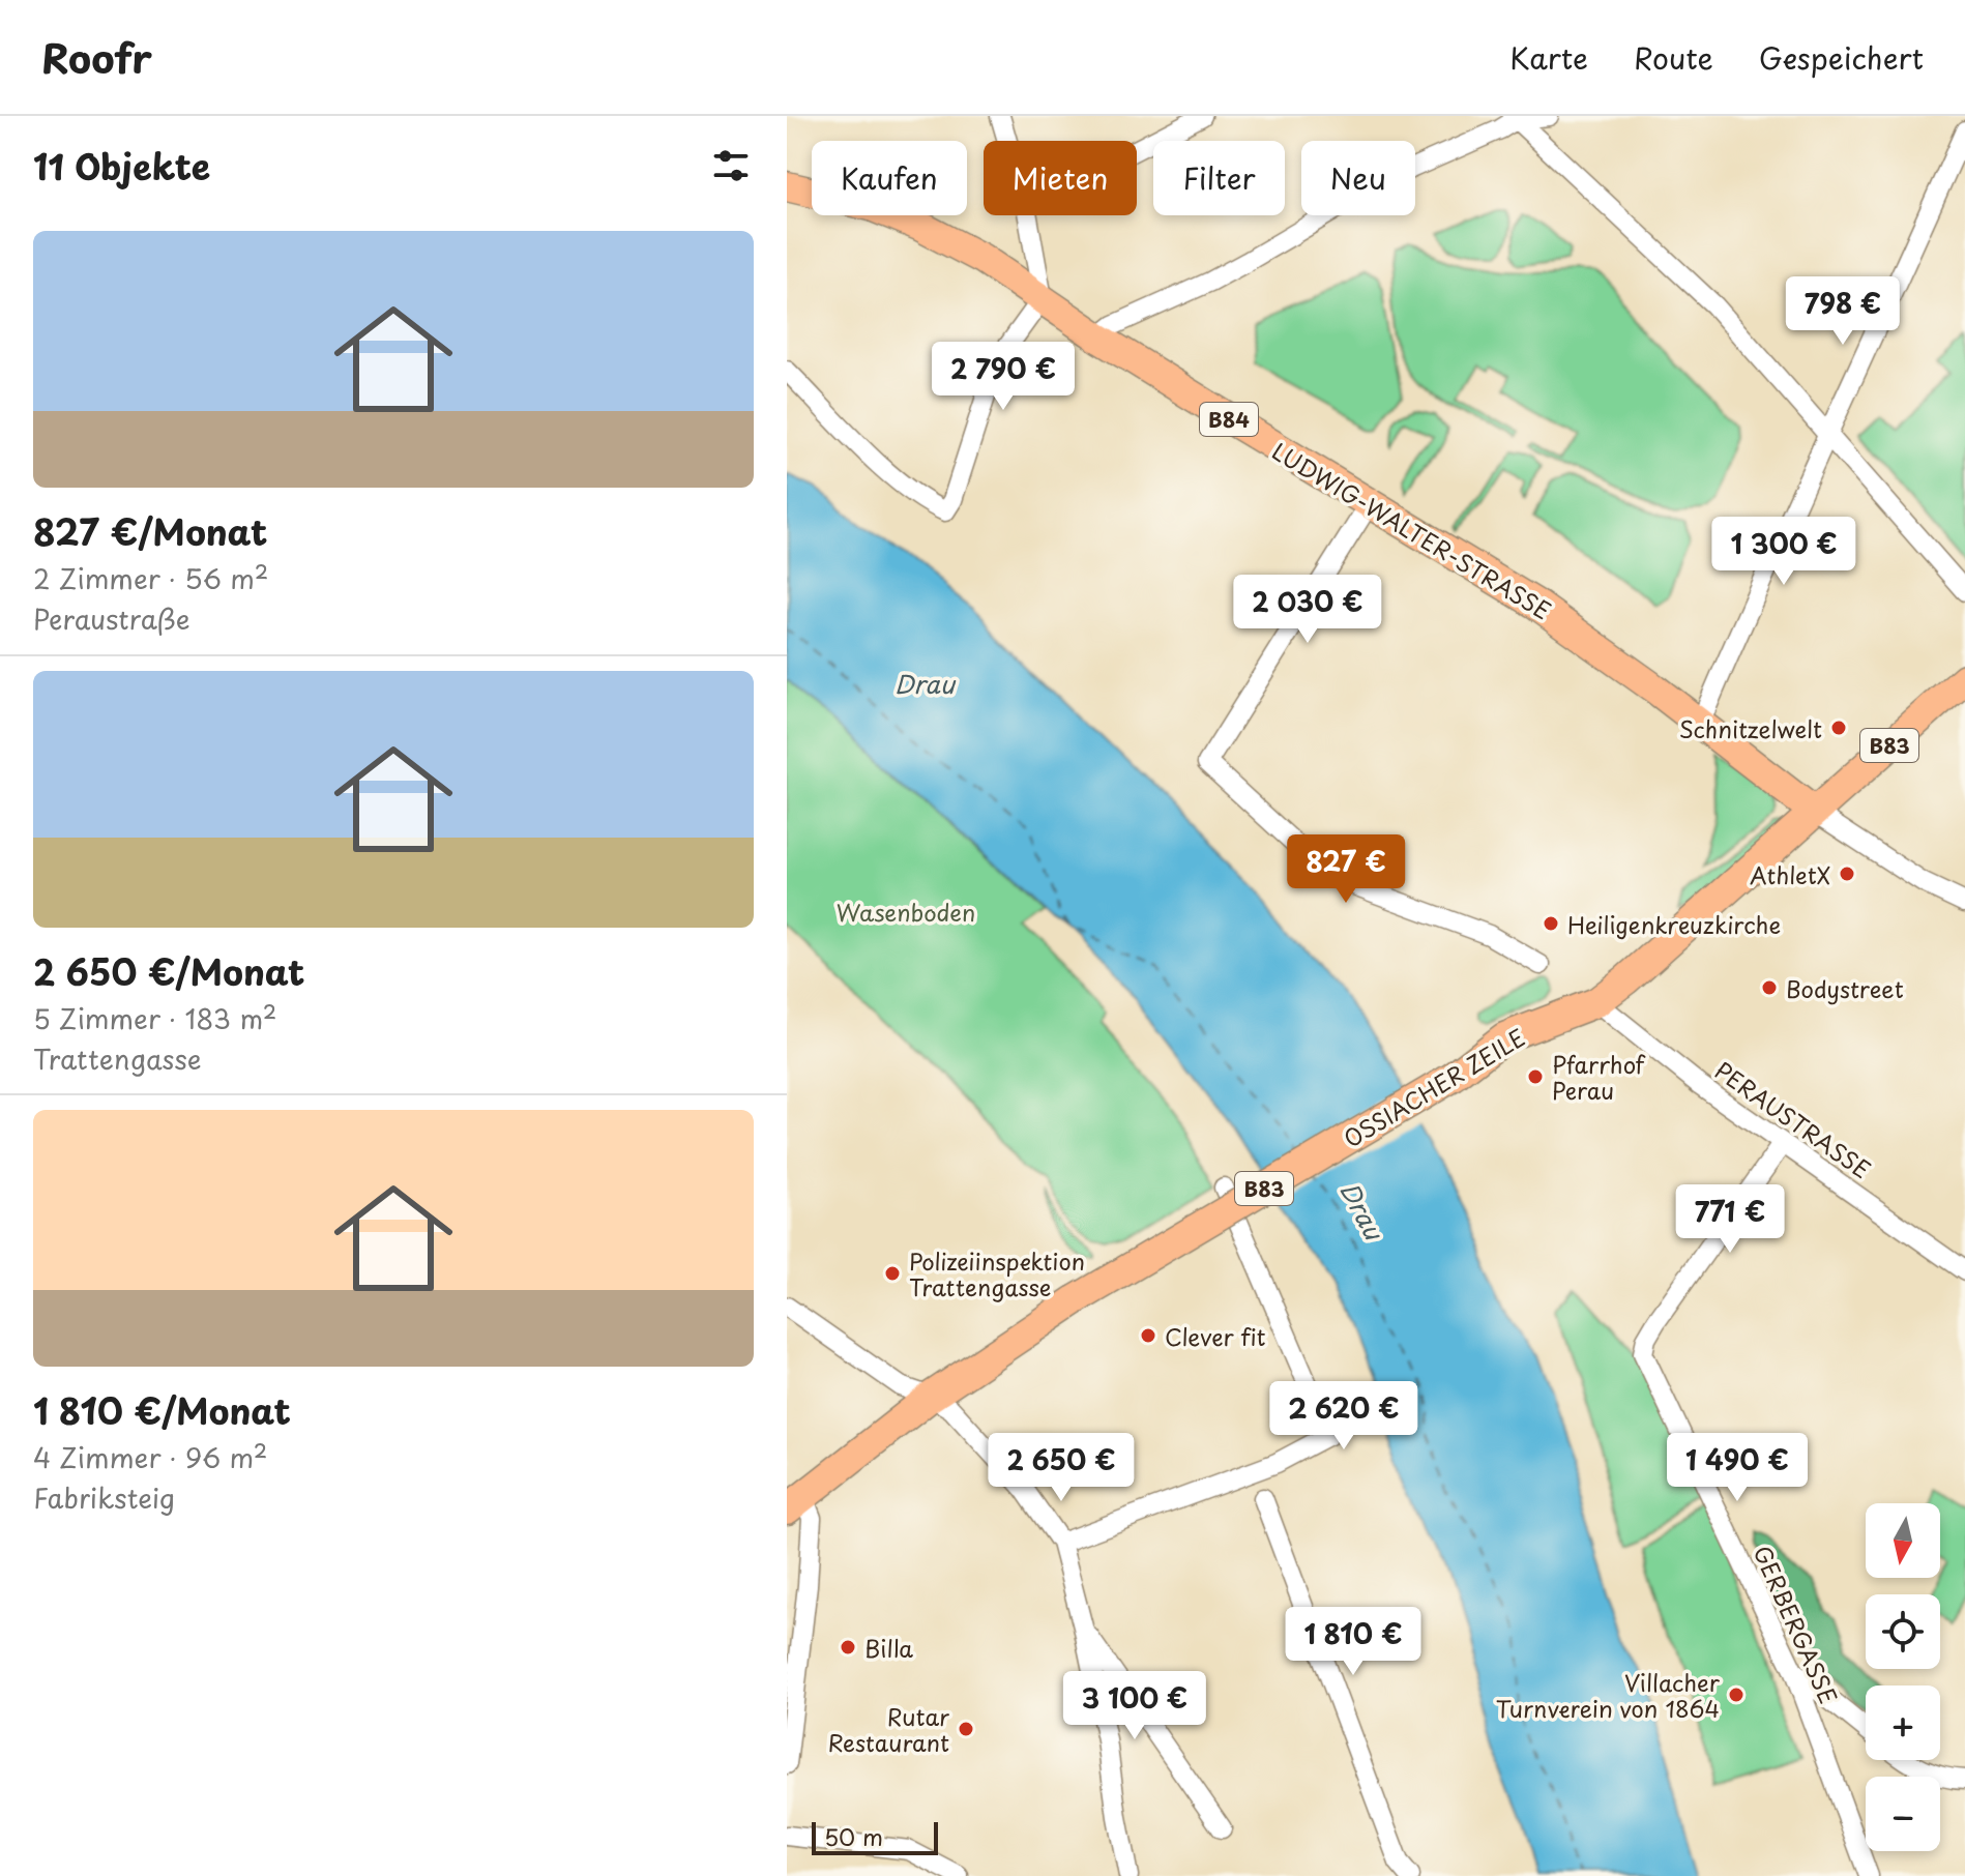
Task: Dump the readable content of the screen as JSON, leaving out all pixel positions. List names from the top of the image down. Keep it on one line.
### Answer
{"streets":{"main road":["B84","LUDWIG-WALTER-STRASSE","B83","OSSIACHER ZEILE"],"street":["PERAUSTRASSE","GERBERGASSE"]},"crossings":[["LUDWIG-WALTER-STRASSE","OSSIACHER ZEILE"],["OSSIACHER ZEILE","PERAUSTRASSE"],["PERAUSTRASSE","GERBERGASSE"]],"water":["Drau"],"parks":["Wasenboden"],"places":["Schnitzelwelt","AthletX","Heiligenkreuzkirche","Bodystreet","Pfarrhof Perau","Polizeiinspektion Trattengasse","Clever fit","Billa","Villacher Turnverein von 1864","Rutar Restaurant"],"scale_bar":"50 m","north":"bottom","page":{"header":"Roofr","nav":["Karte","Route","Gespeichert"],"heading":"11 Objekte","chip":["Kaufen","Mieten","Filter","Neu"],"list":[{"name":"827 €/Monat","note":"2 Zimmer · 56 m² · Peraustraße"},{"name":"2 650 €/Monat","note":"5 Zimmer · 183 m² · Trattengasse"},{"name":"1 810 €/Monat","note":"4 Zimmer · 96 m² · Fabriksteig"}],"price":["798 €","2 790 €","1 300 €","2 030 €","827 €","771 €","2 620 €","2 650 €","1 490 €","1 810 €","3 100 €"],"map_buttons":["+","−"],"scale":"50 m"}}
